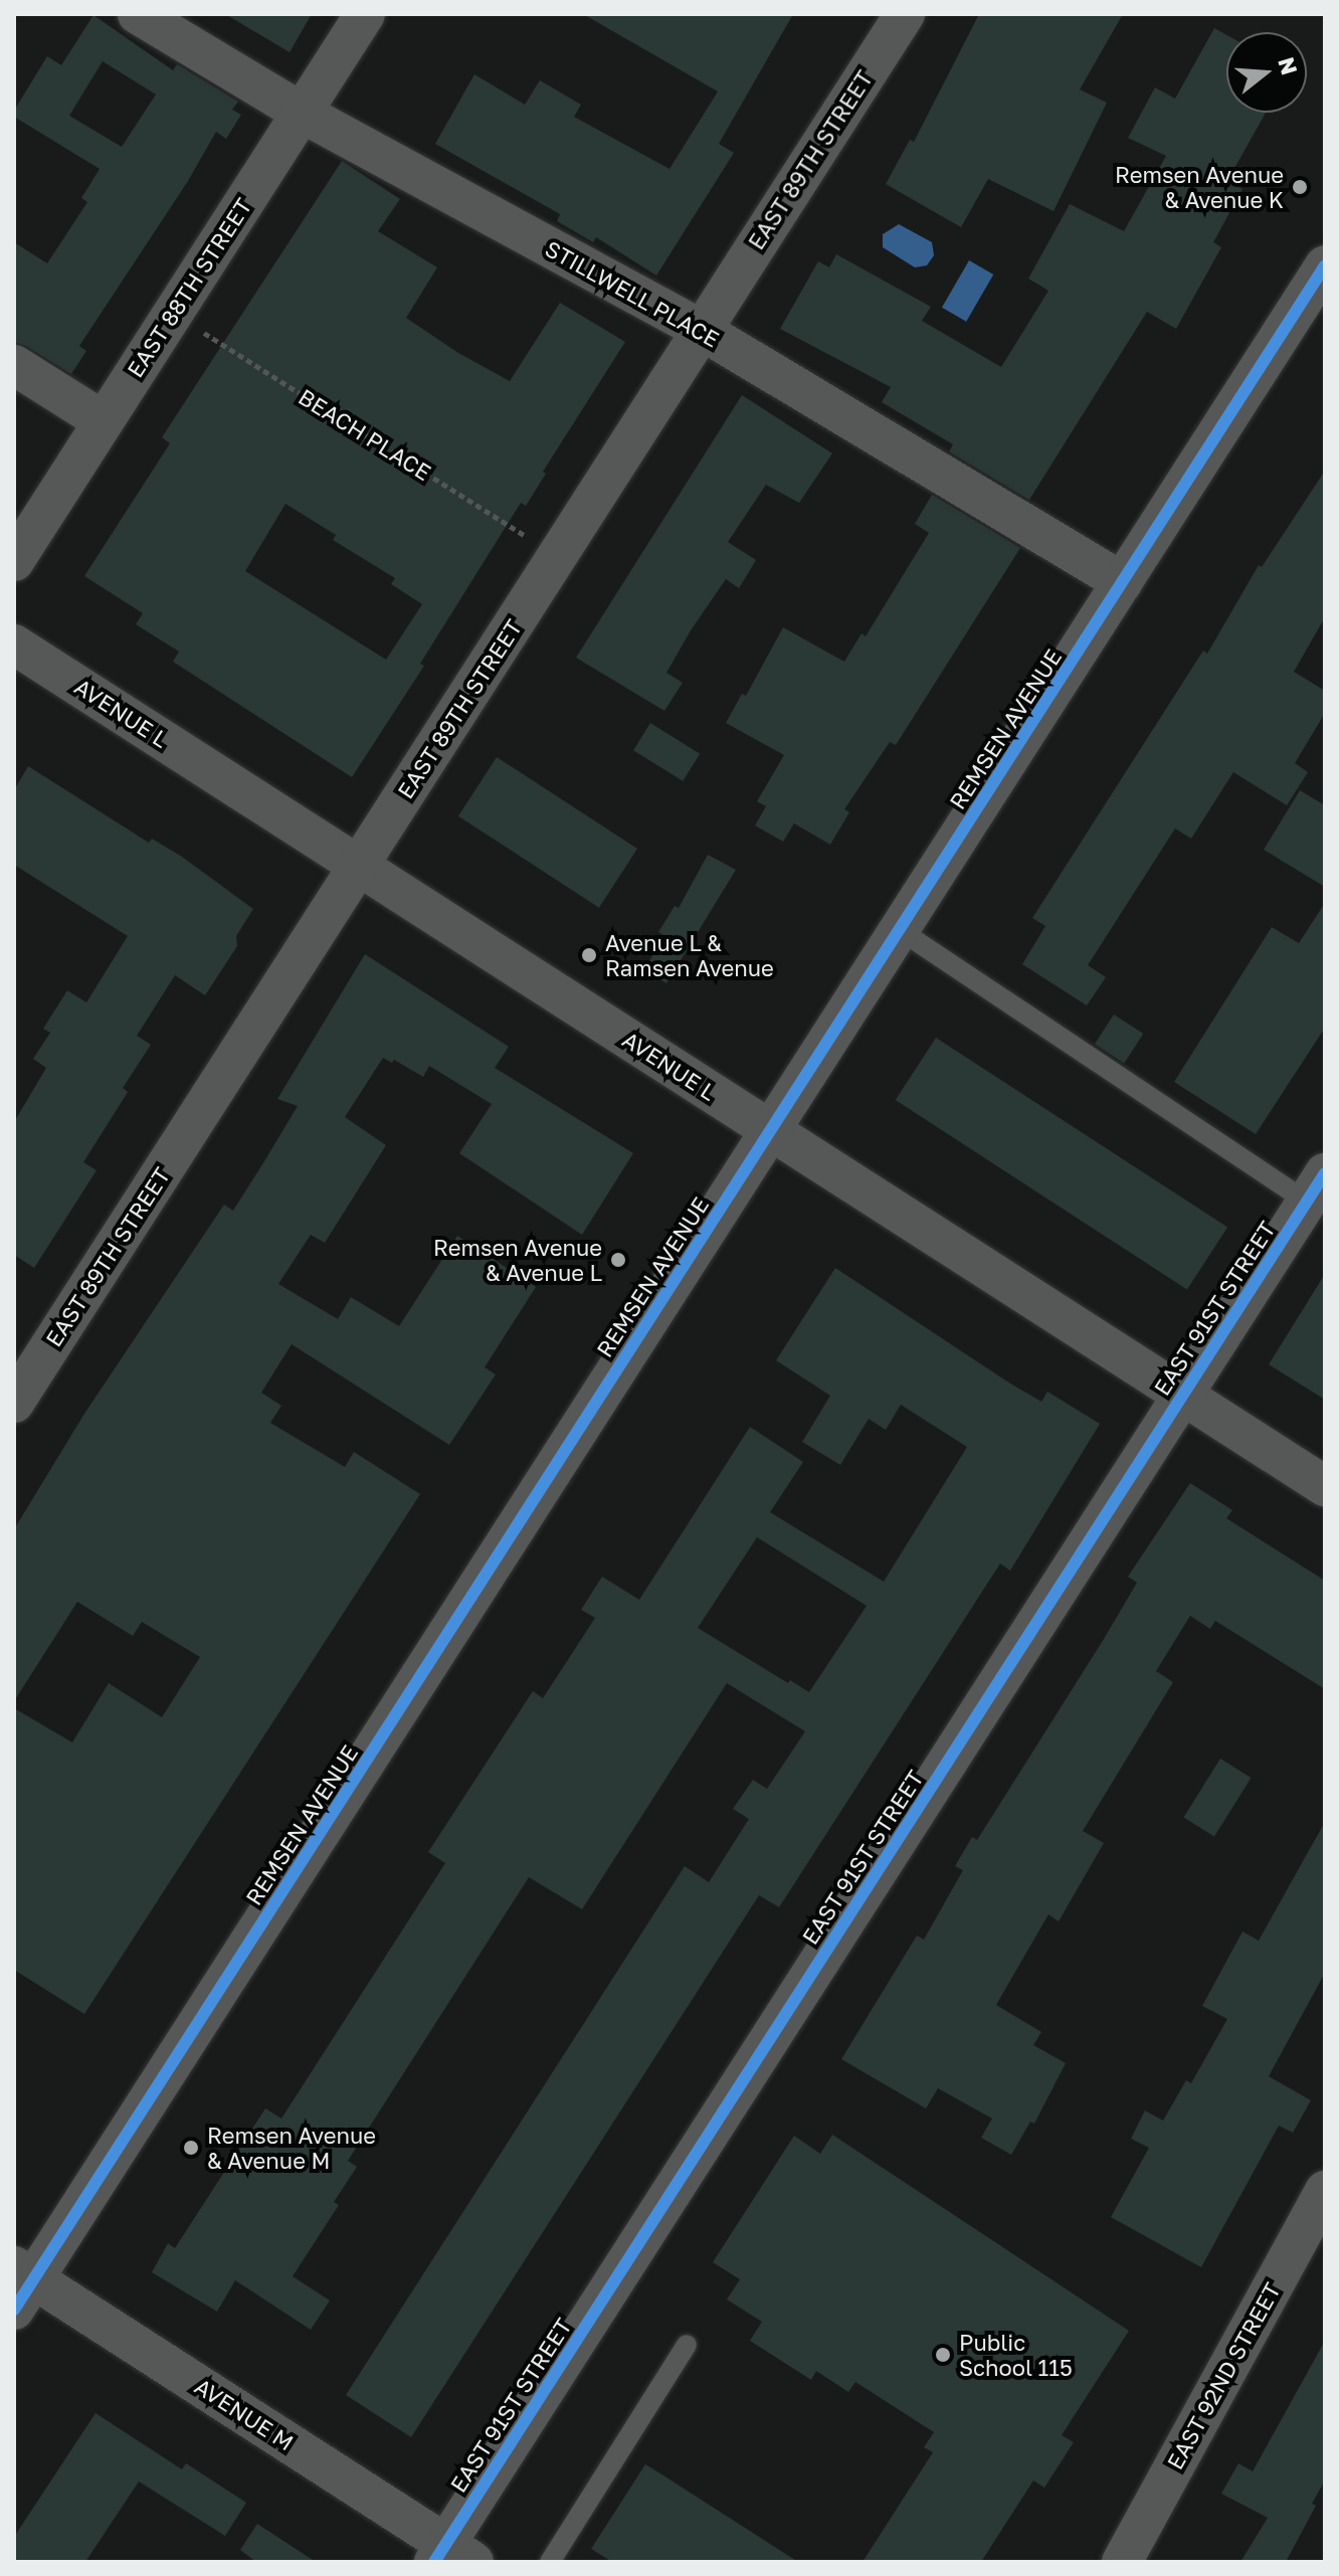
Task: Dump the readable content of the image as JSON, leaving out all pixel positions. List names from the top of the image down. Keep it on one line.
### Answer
{"streets":{"street":["EAST 89TH STREET","EAST 88TH STREET","STILLWELL PLACE","AVENUE L","REMSEN AVENUE","EAST 91ST STREET","EAST 92ND STREET","AVENUE M"],"path":["BEACH PLACE"]},"crossings":[["EAST 89TH STREET","STILLWELL PLACE"],["EAST 89TH STREET","BEACH PLACE"],["EAST 89TH STREET","AVENUE L"],["EAST 88TH STREET","STILLWELL PLACE"],["EAST 88TH STREET","BEACH PLACE"],["STILLWELL PLACE","REMSEN AVENUE"],["AVENUE L","REMSEN AVENUE"],["AVENUE L","EAST 91ST STREET"],["REMSEN AVENUE","AVENUE M"],["EAST 91ST STREET","AVENUE M"]],"places":["Remsen Avenue & Avenue K","Avenue L & Ramsen Avenue","Remsen Avenue & Avenue L","Remsen Avenue & Avenue M","Public School 115"],"north":"right"}
